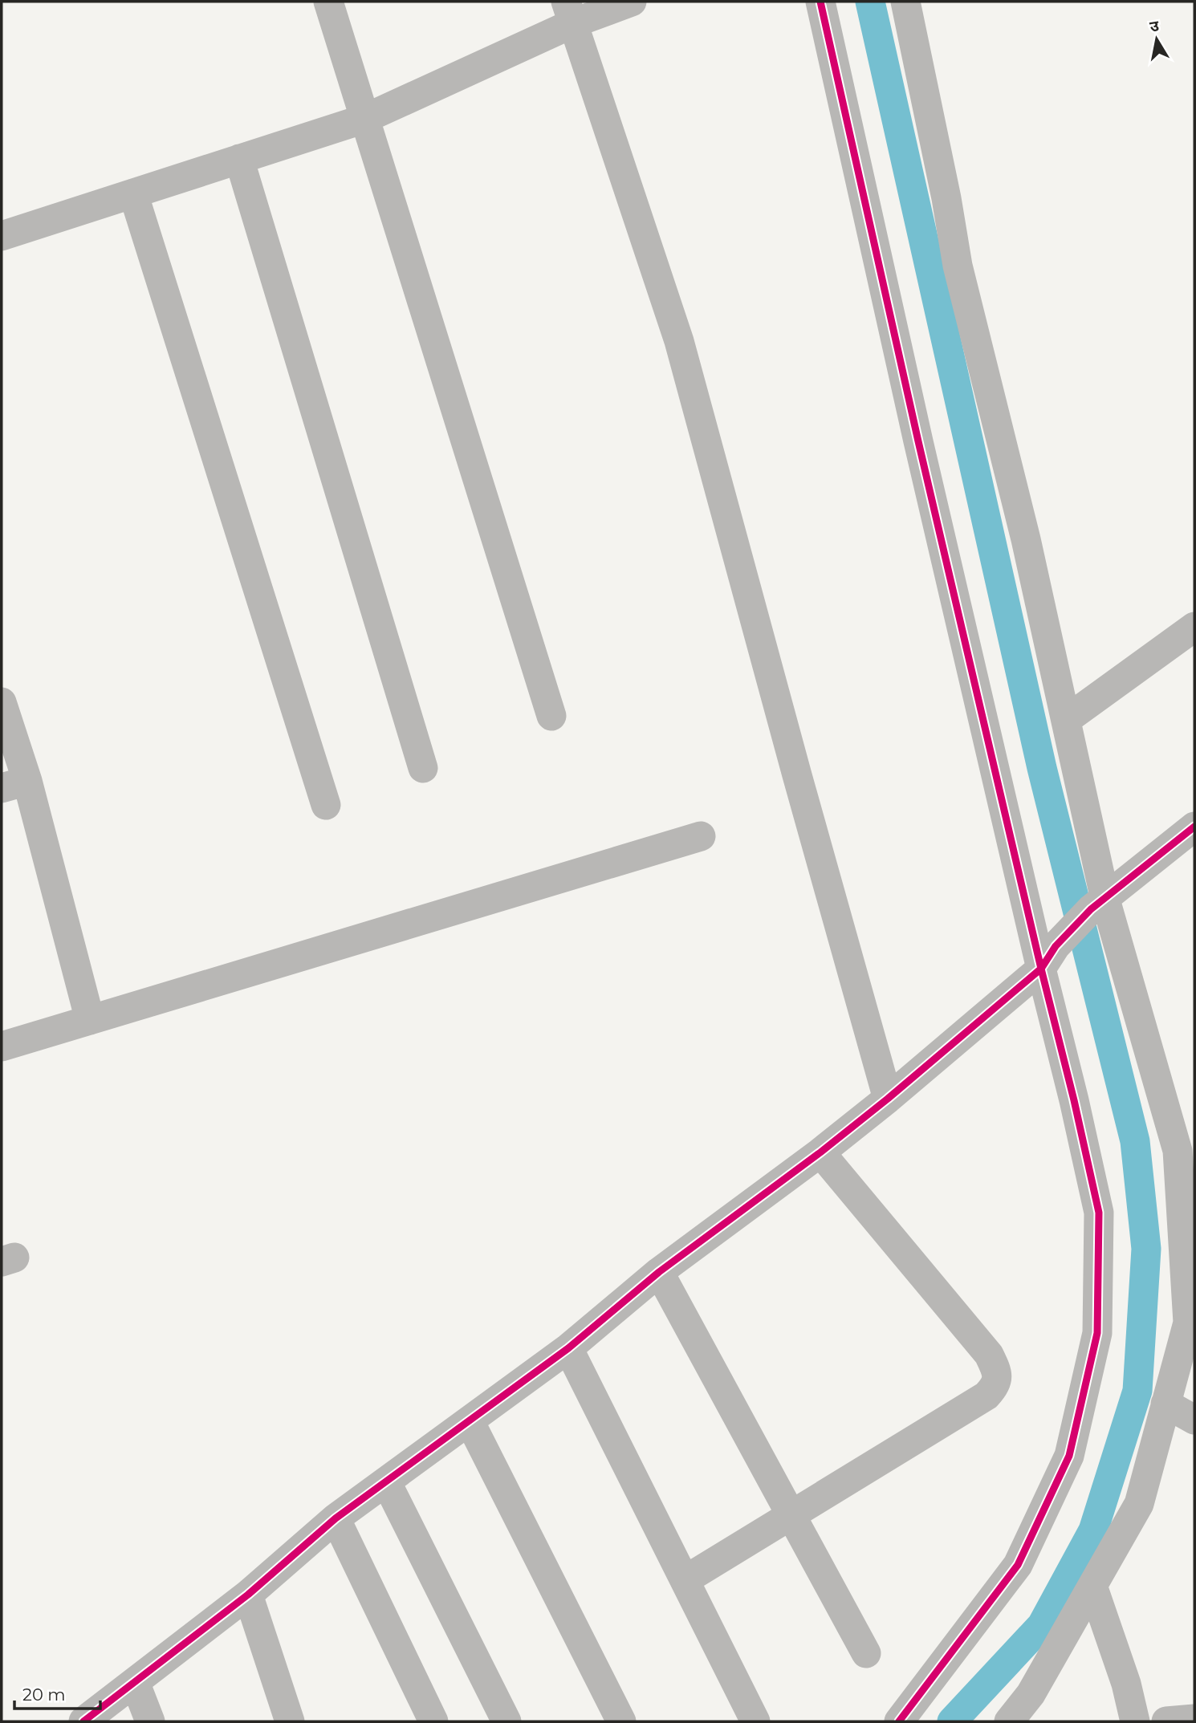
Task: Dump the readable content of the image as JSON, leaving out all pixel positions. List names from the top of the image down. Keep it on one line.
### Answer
{"scale_bar":"20 m","north":"top"}
